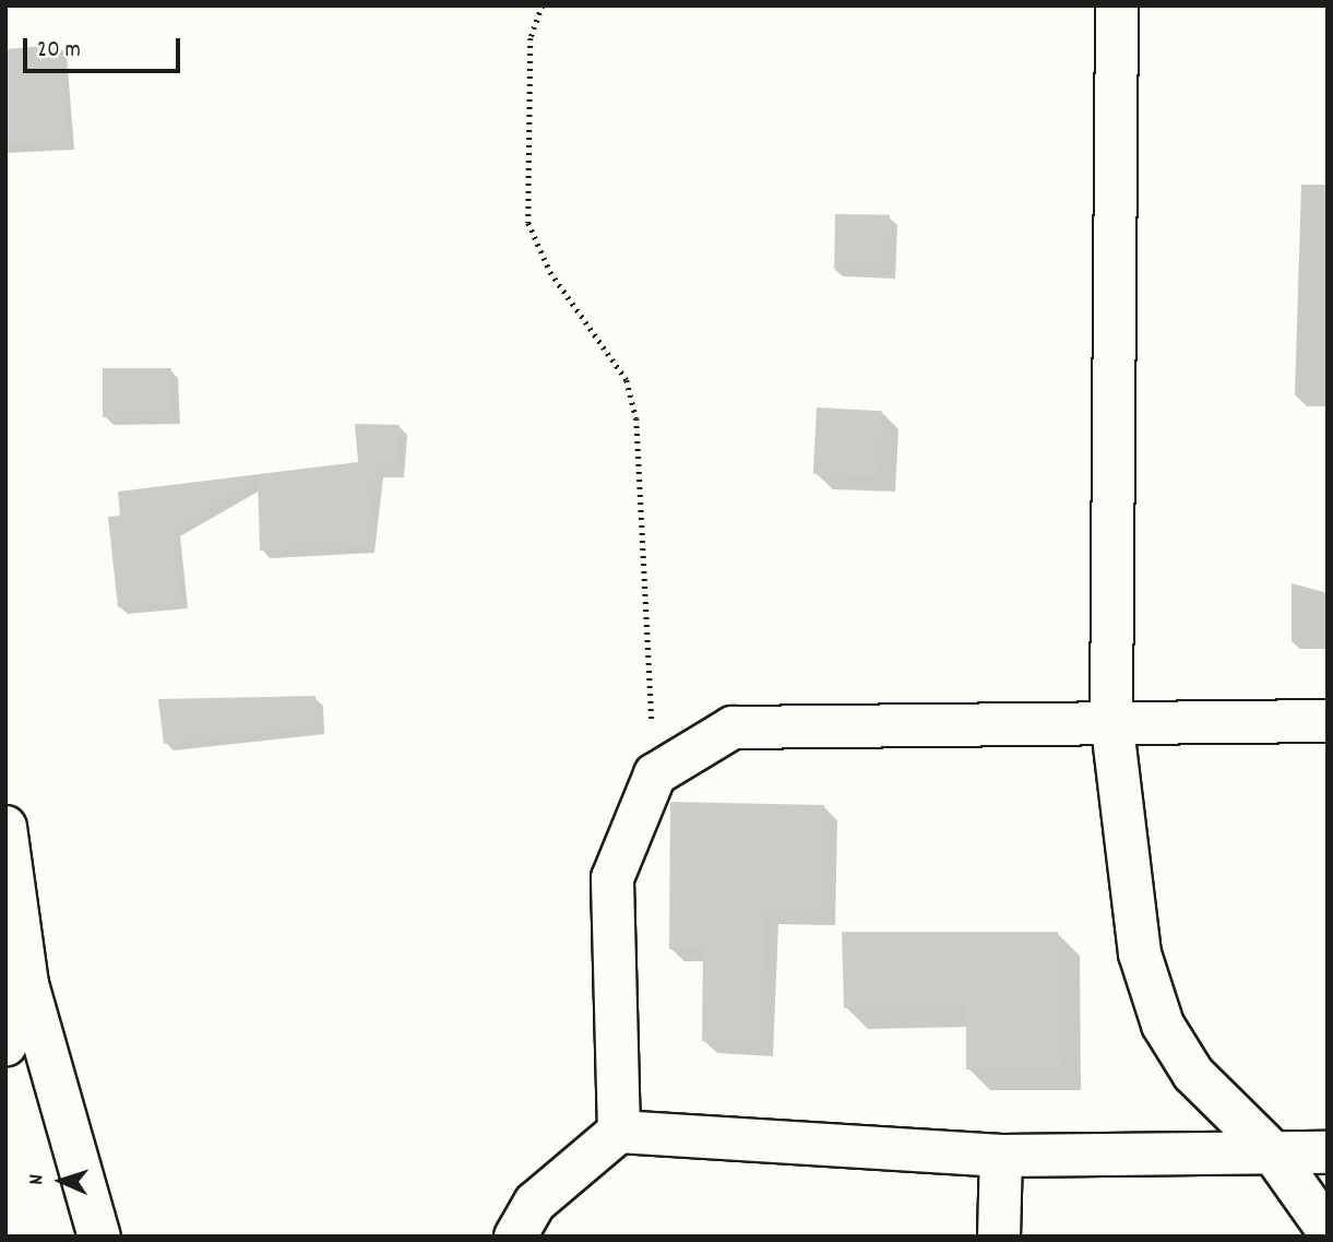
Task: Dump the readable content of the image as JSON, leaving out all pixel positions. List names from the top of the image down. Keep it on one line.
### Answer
{"scale_bar":"20 m","north":"left"}
